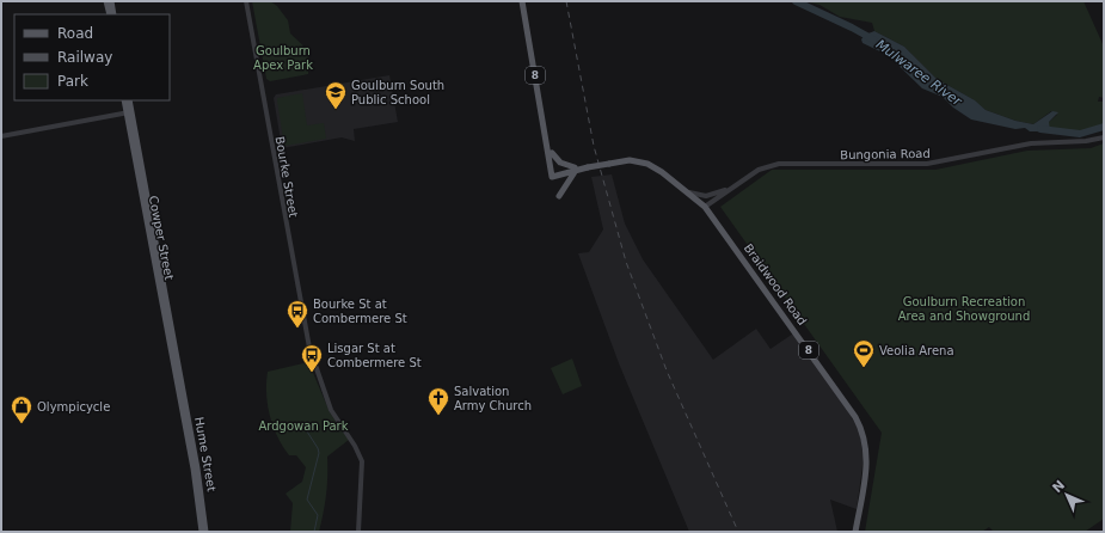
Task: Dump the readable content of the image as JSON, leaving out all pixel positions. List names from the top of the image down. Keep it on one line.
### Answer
{"streets":{"main road":["8","Cowper Street","Braidwood Road","Hume Street"],"street":["Bungonia Road","Bourke Street"]},"crossings":[["8","Braidwood Road"],["Bungonia Road","Braidwood Road"],["Cowper Street","Hume Street"]],"water":["Mulwaree River"],"parks":["Goulburn Apex Park","Goulburn Recreation Area and Showground","Ardgowan Park"],"places":{"school or university":["Goulburn South Public School"],"bus stop":["Bourke St at Combermere St","Lisgar St at Combermere St"],"sports":["Veolia Arena"],"church":["Salvation Army Church"],"shop":["Olympicycle"]},"legend":["Road","Railway","Park"],"north":"top left"}
